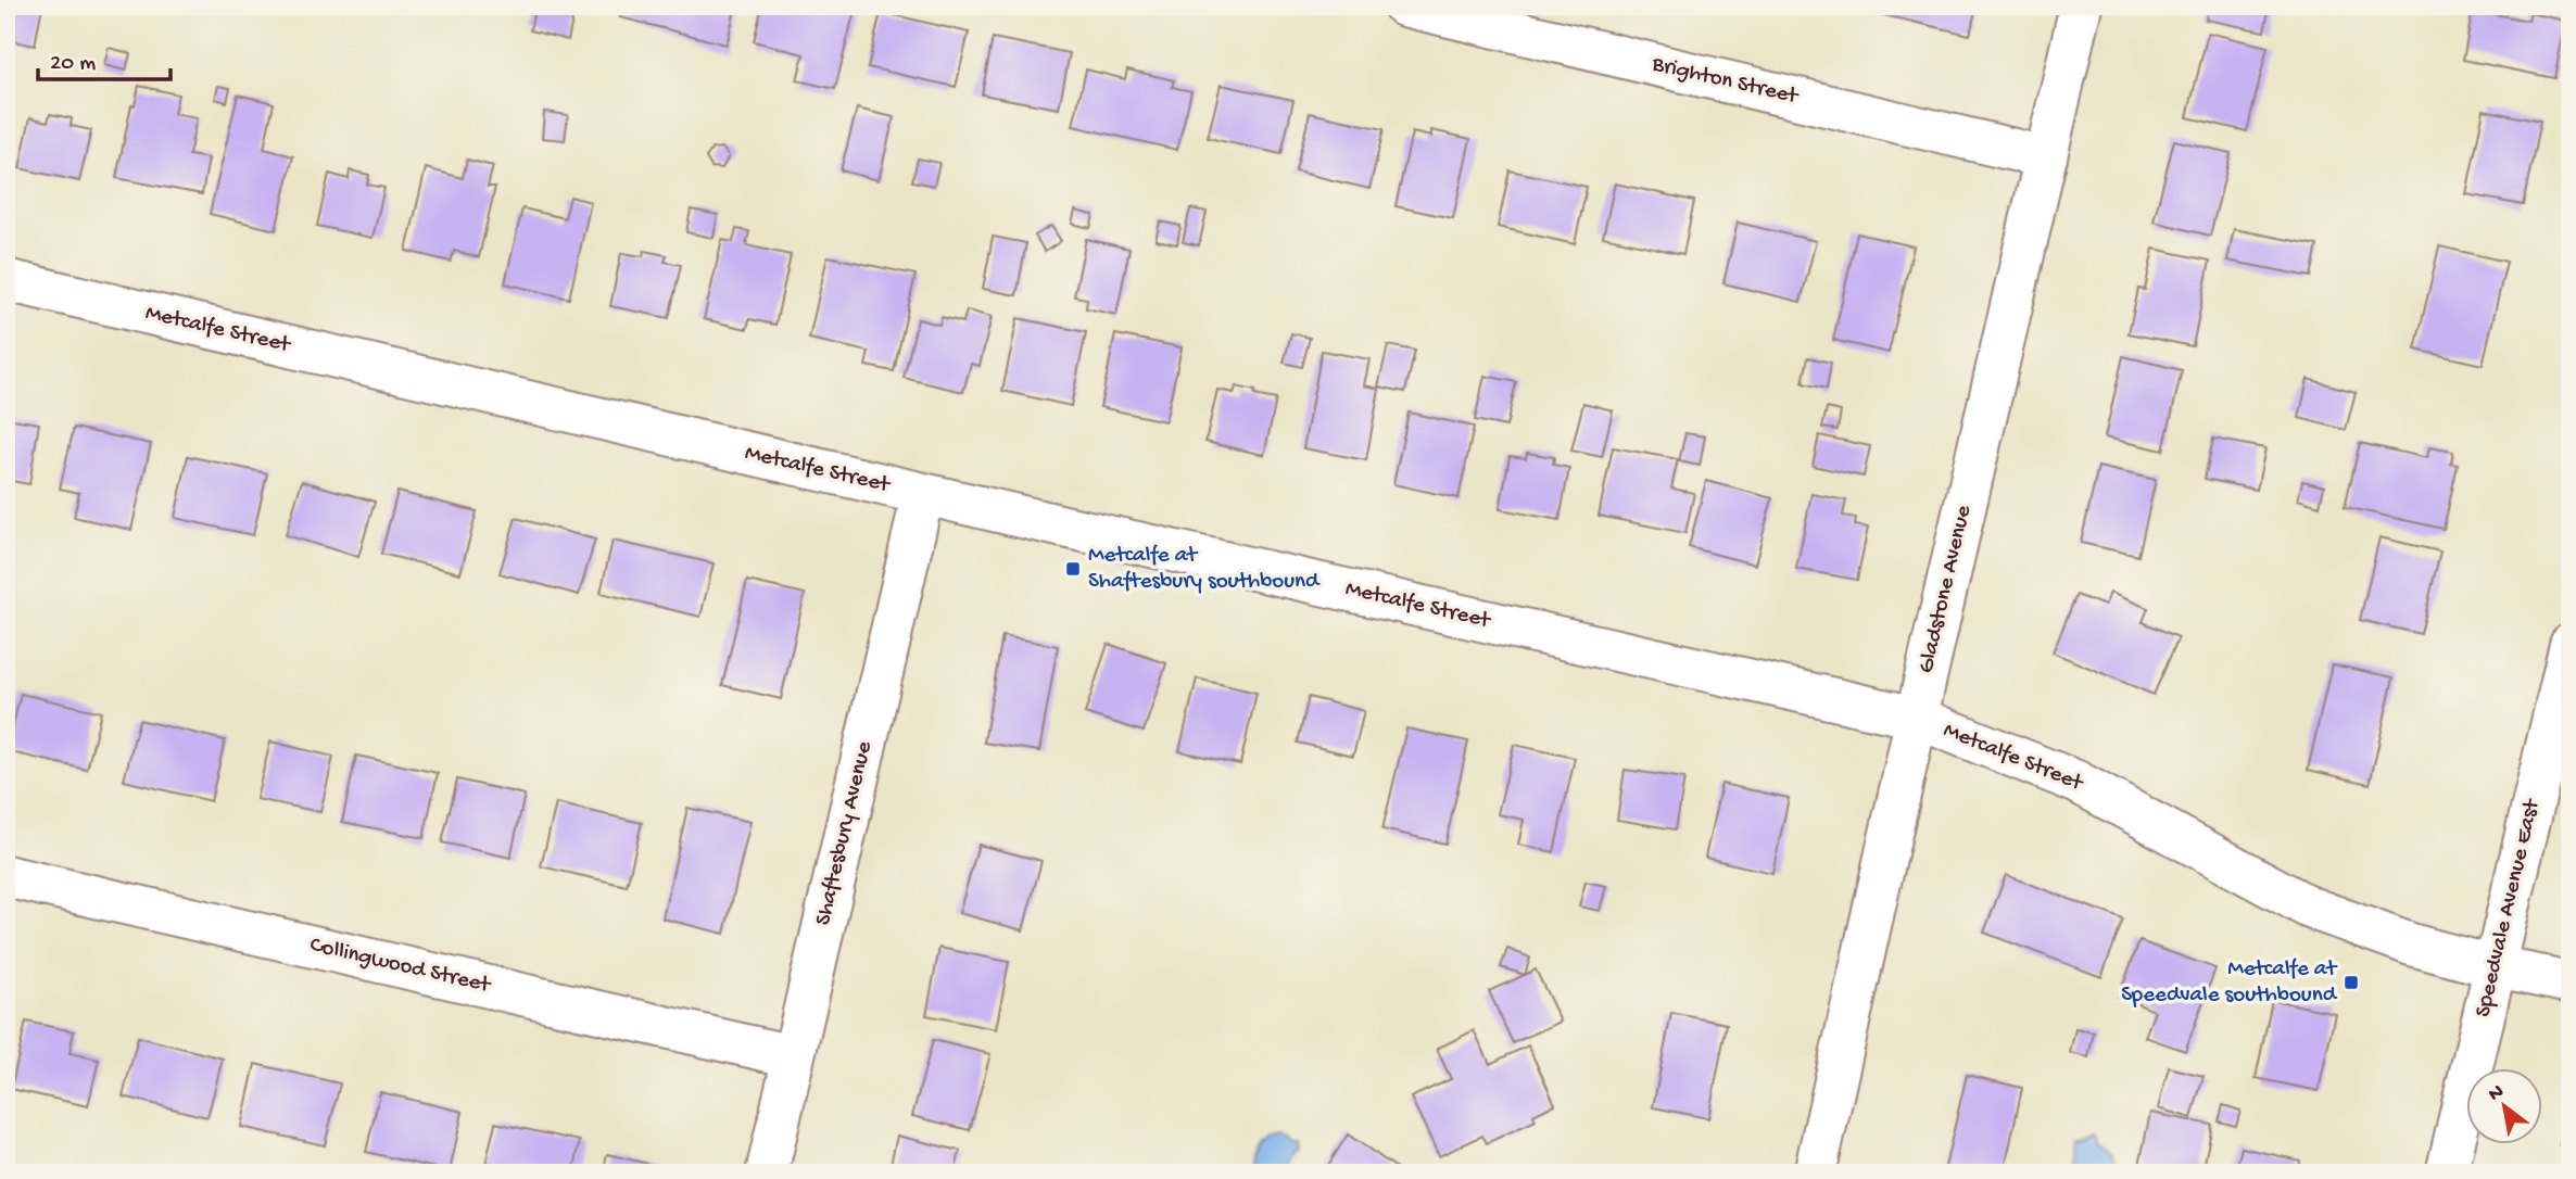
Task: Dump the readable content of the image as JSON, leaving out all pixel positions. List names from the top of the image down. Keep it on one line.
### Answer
{"streets":{"street":["Brighton Street","Metcalfe Street","Gladstone Avenue","Shaftesbury Avenue","Speedvale Avenue East","Collingwood Street"]},"crossings":[["Brighton Street","Gladstone Avenue"],["Metcalfe Street","Gladstone Avenue"],["Metcalfe Street","Shaftesbury Avenue"],["Metcalfe Street","Speedvale Avenue East"],["Shaftesbury Avenue","Collingwood Street"]],"places":{"transit":["Metcalfe at Shaftesbury southbound","Metcalfe at Speedvale southbound"]},"scale_bar":"20 m","north":"top left"}
